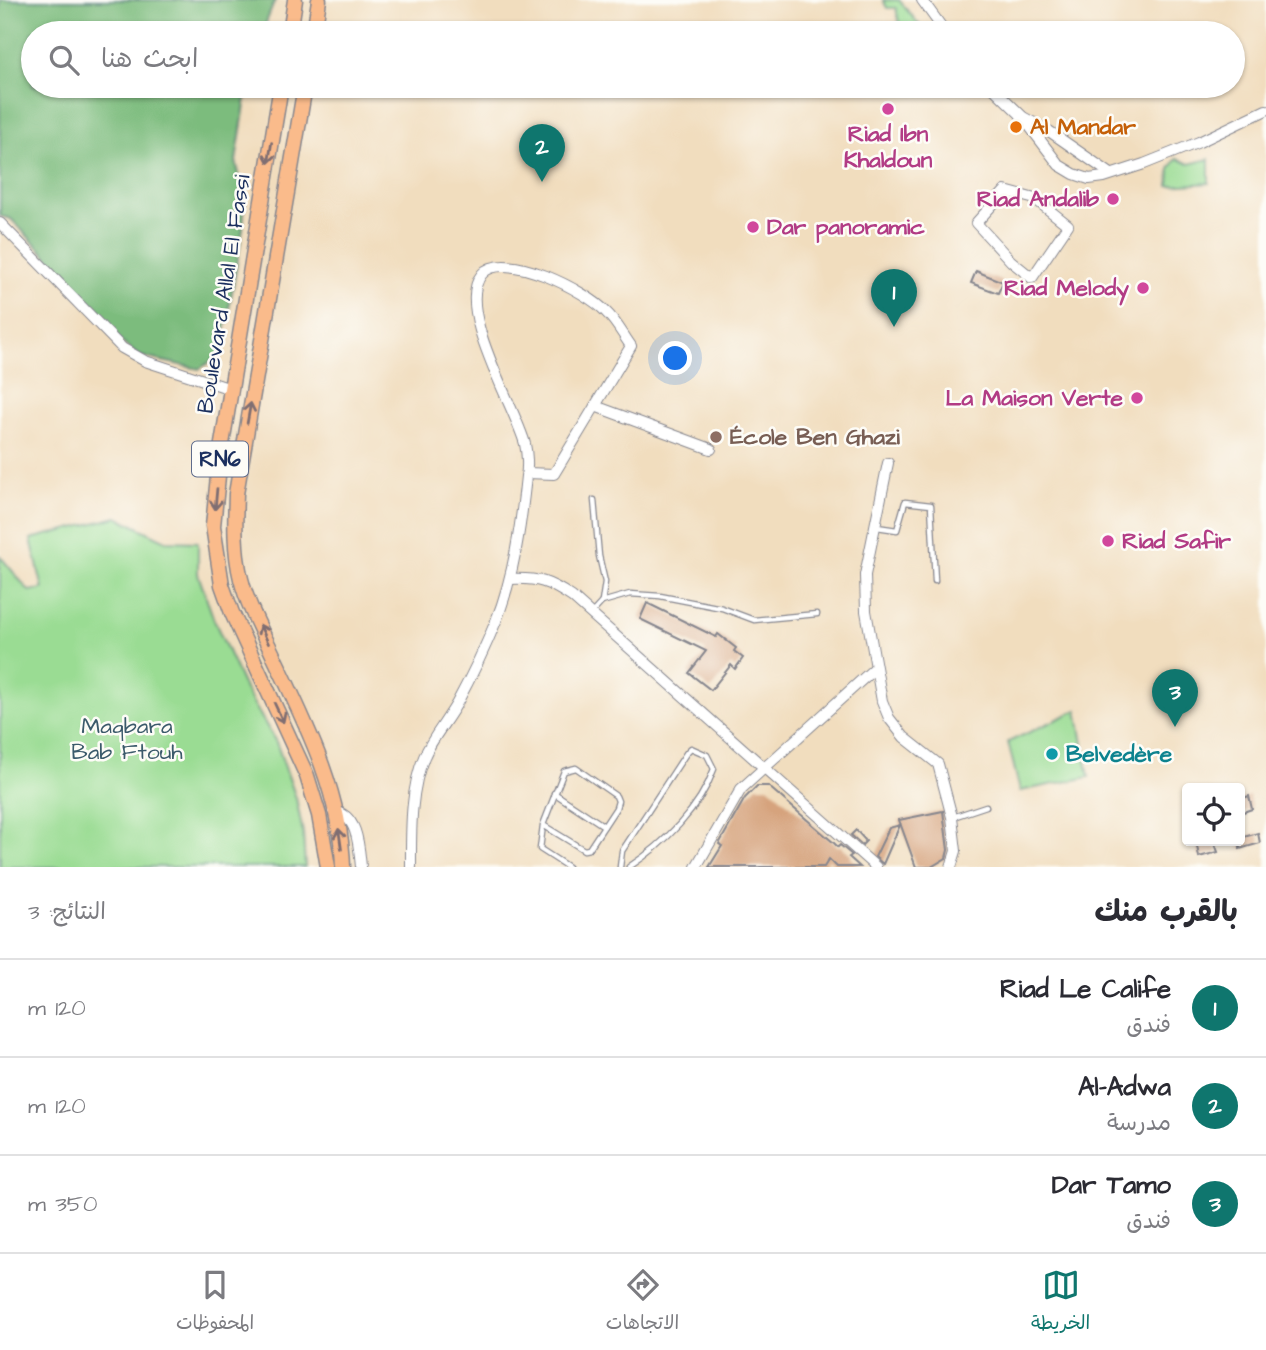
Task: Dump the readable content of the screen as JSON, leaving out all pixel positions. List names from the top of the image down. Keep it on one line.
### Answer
{"streets":{"main road":["Boulevard Allal El Fassi","RN6"]},"parks":["Maqbara Bab Ftouh"],"places":["Riad Ibn Khaldoun","Al Mandar","Riad Andalib","Dar panoramic","Riad Melody","La Maison Verte","École Ben Ghazi","Riad Safir","Belvedère"],"page":{"search":"ابحث هنا","pins":["2","1","3"],"heading":["بالقرب منك","النتائج: 3"],"list":[{"mark":"1","name":"Riad Le Calife","note":"فندق","value":"120 m"},{"mark":"2","name":"Al-Adwa","note":"مدرسة","value":"120 m"},{"mark":"3","name":"Dar Tamo","note":"فندق","value":"350 m"}],"nav":["الخريطة","الاتجاهات","المحفوظات"]}}
